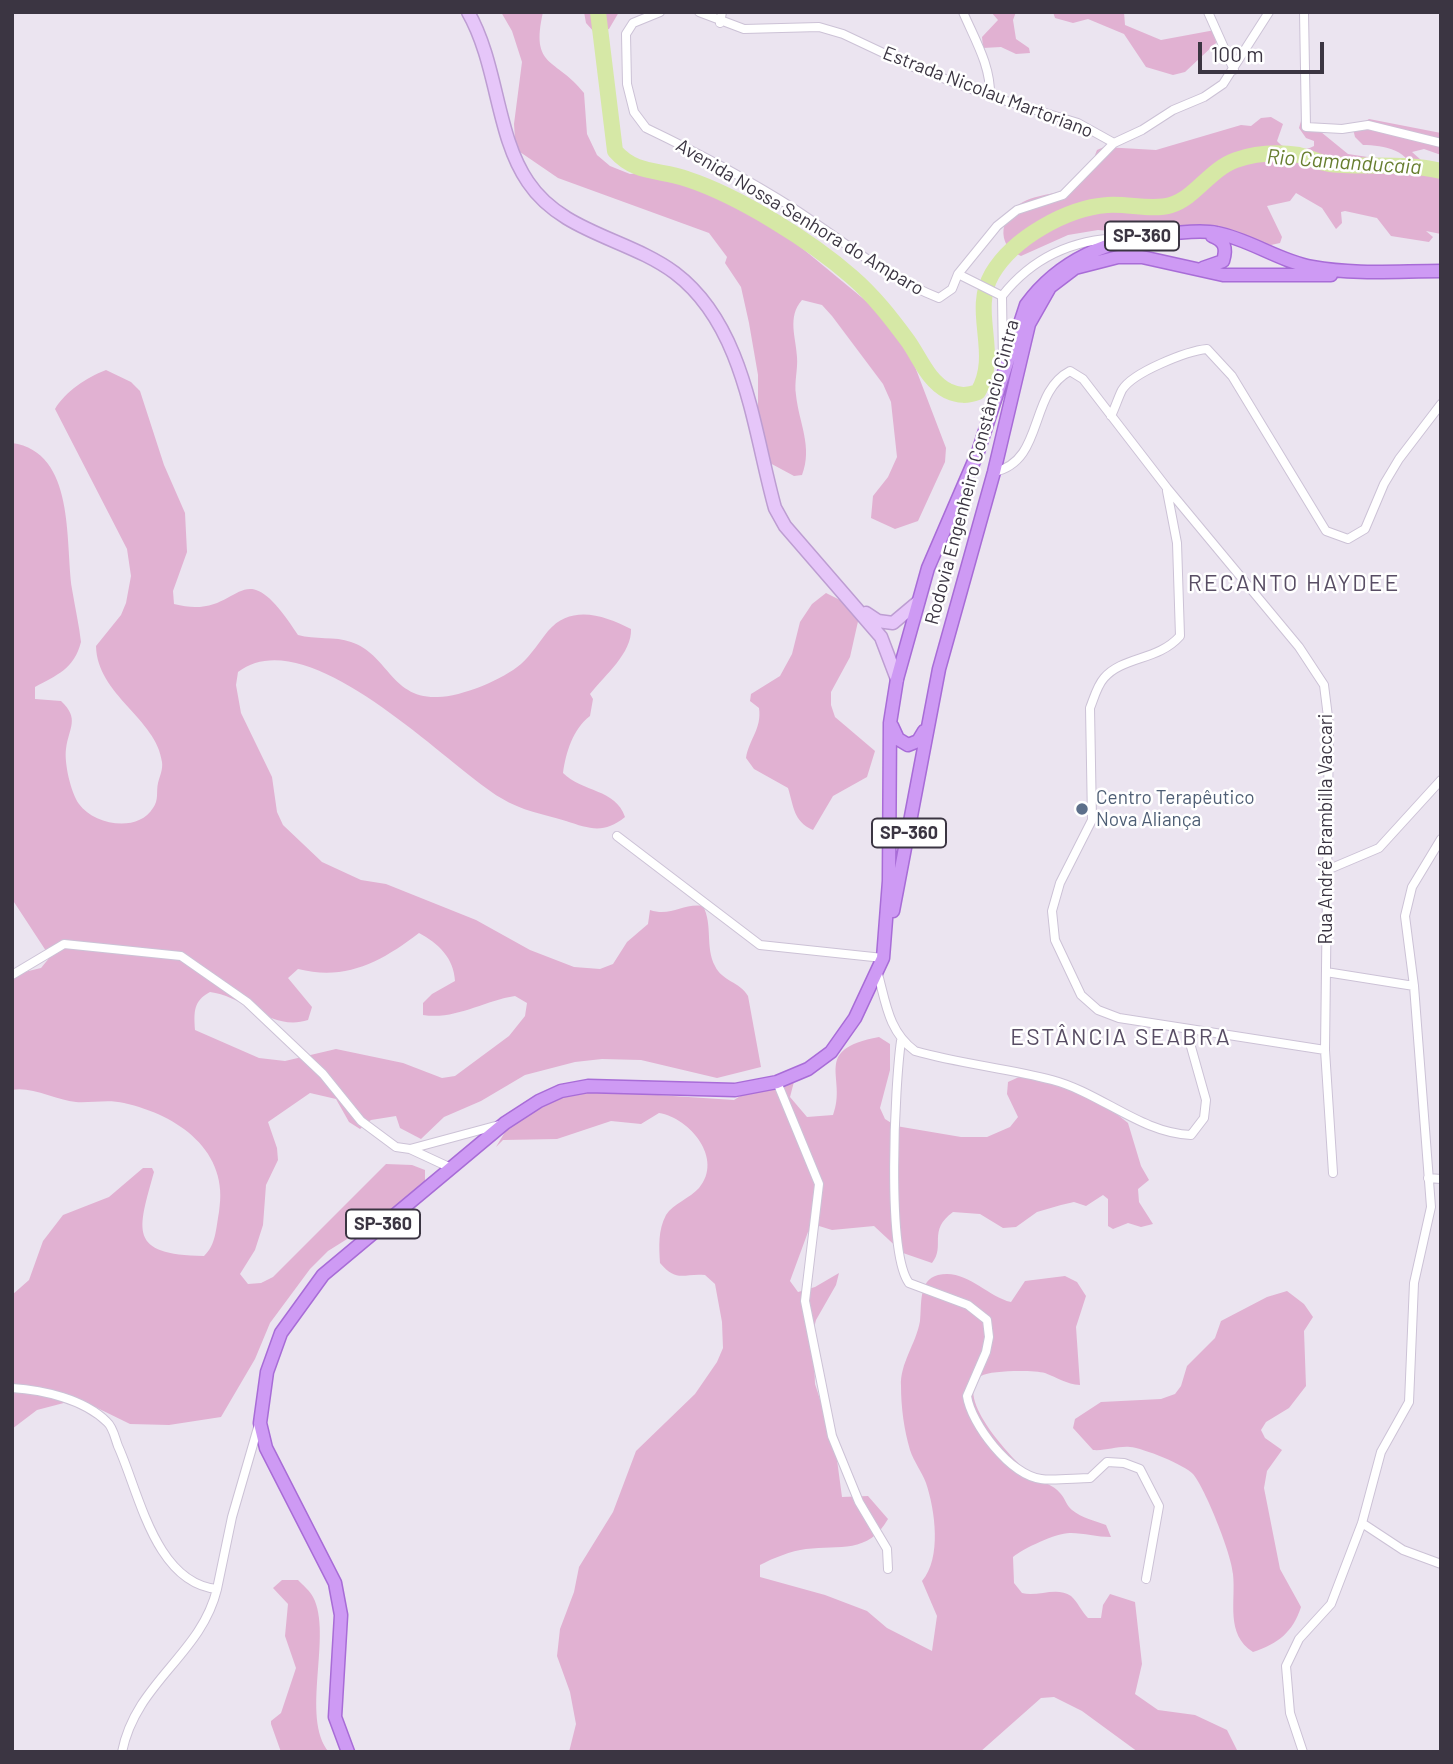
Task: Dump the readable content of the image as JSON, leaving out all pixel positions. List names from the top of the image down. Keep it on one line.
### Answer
{"streets":{"main road":["SP-360","Rodovia Engenheiro Constâncio Cintra"],"street":["Estrada Nicolau Martoriano","Avenida Nossa Senhora do Amparo","Rua André Brambilla Vaccari"]},"crossings":[["Rodovia Engenheiro Constâncio Cintra","Rua André Brambilla Vaccari"]],"districts":["RECANTO HAYDEE","ESTÂNCIA SEABRA"],"water":["Rio Camanducaia"],"places":["Centro Terapêutico Nova Aliança"],"scale_bar":"100 m"}
